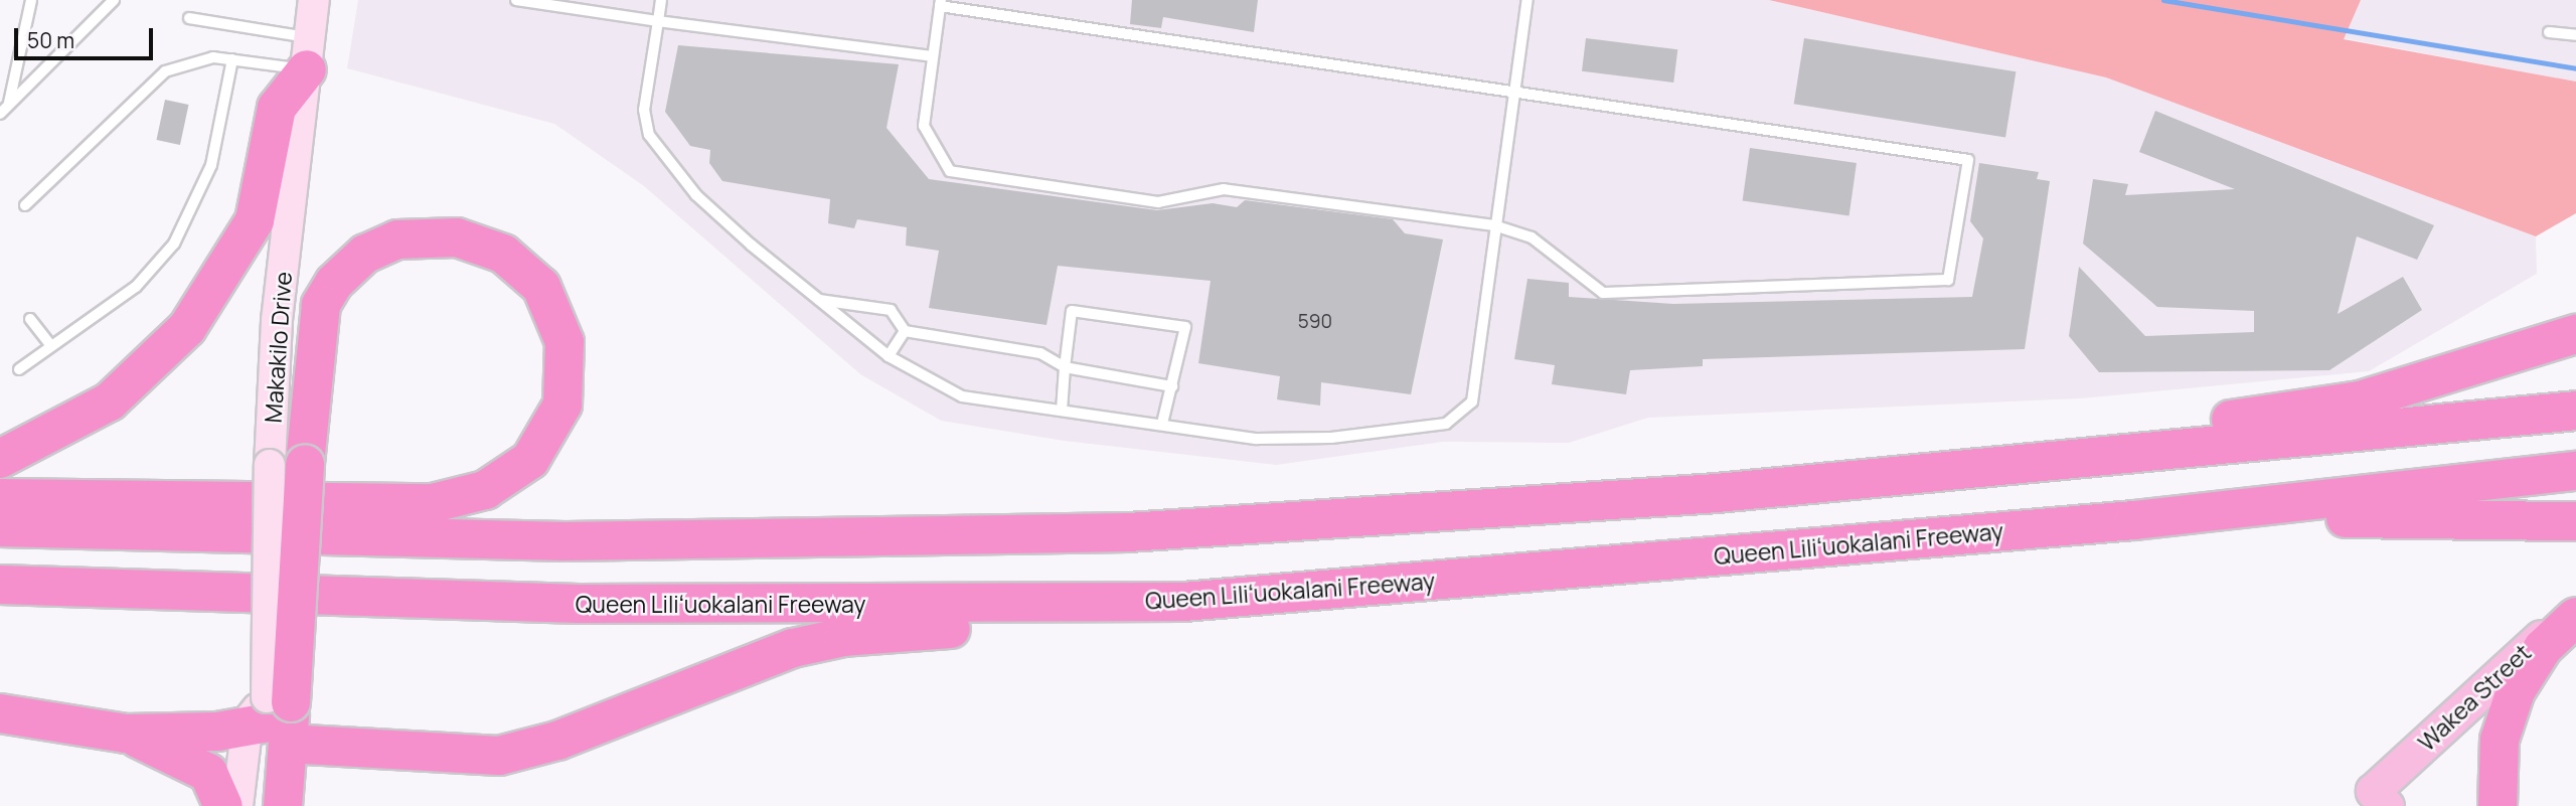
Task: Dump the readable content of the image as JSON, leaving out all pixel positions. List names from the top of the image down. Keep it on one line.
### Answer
{"streets":{"highway":["Queen Liliʻuokalani Freeway"],"main road":["Makakilo Drive","Wakea Street"]},"house_numbers":["590"],"scale_bar":"50 m"}
